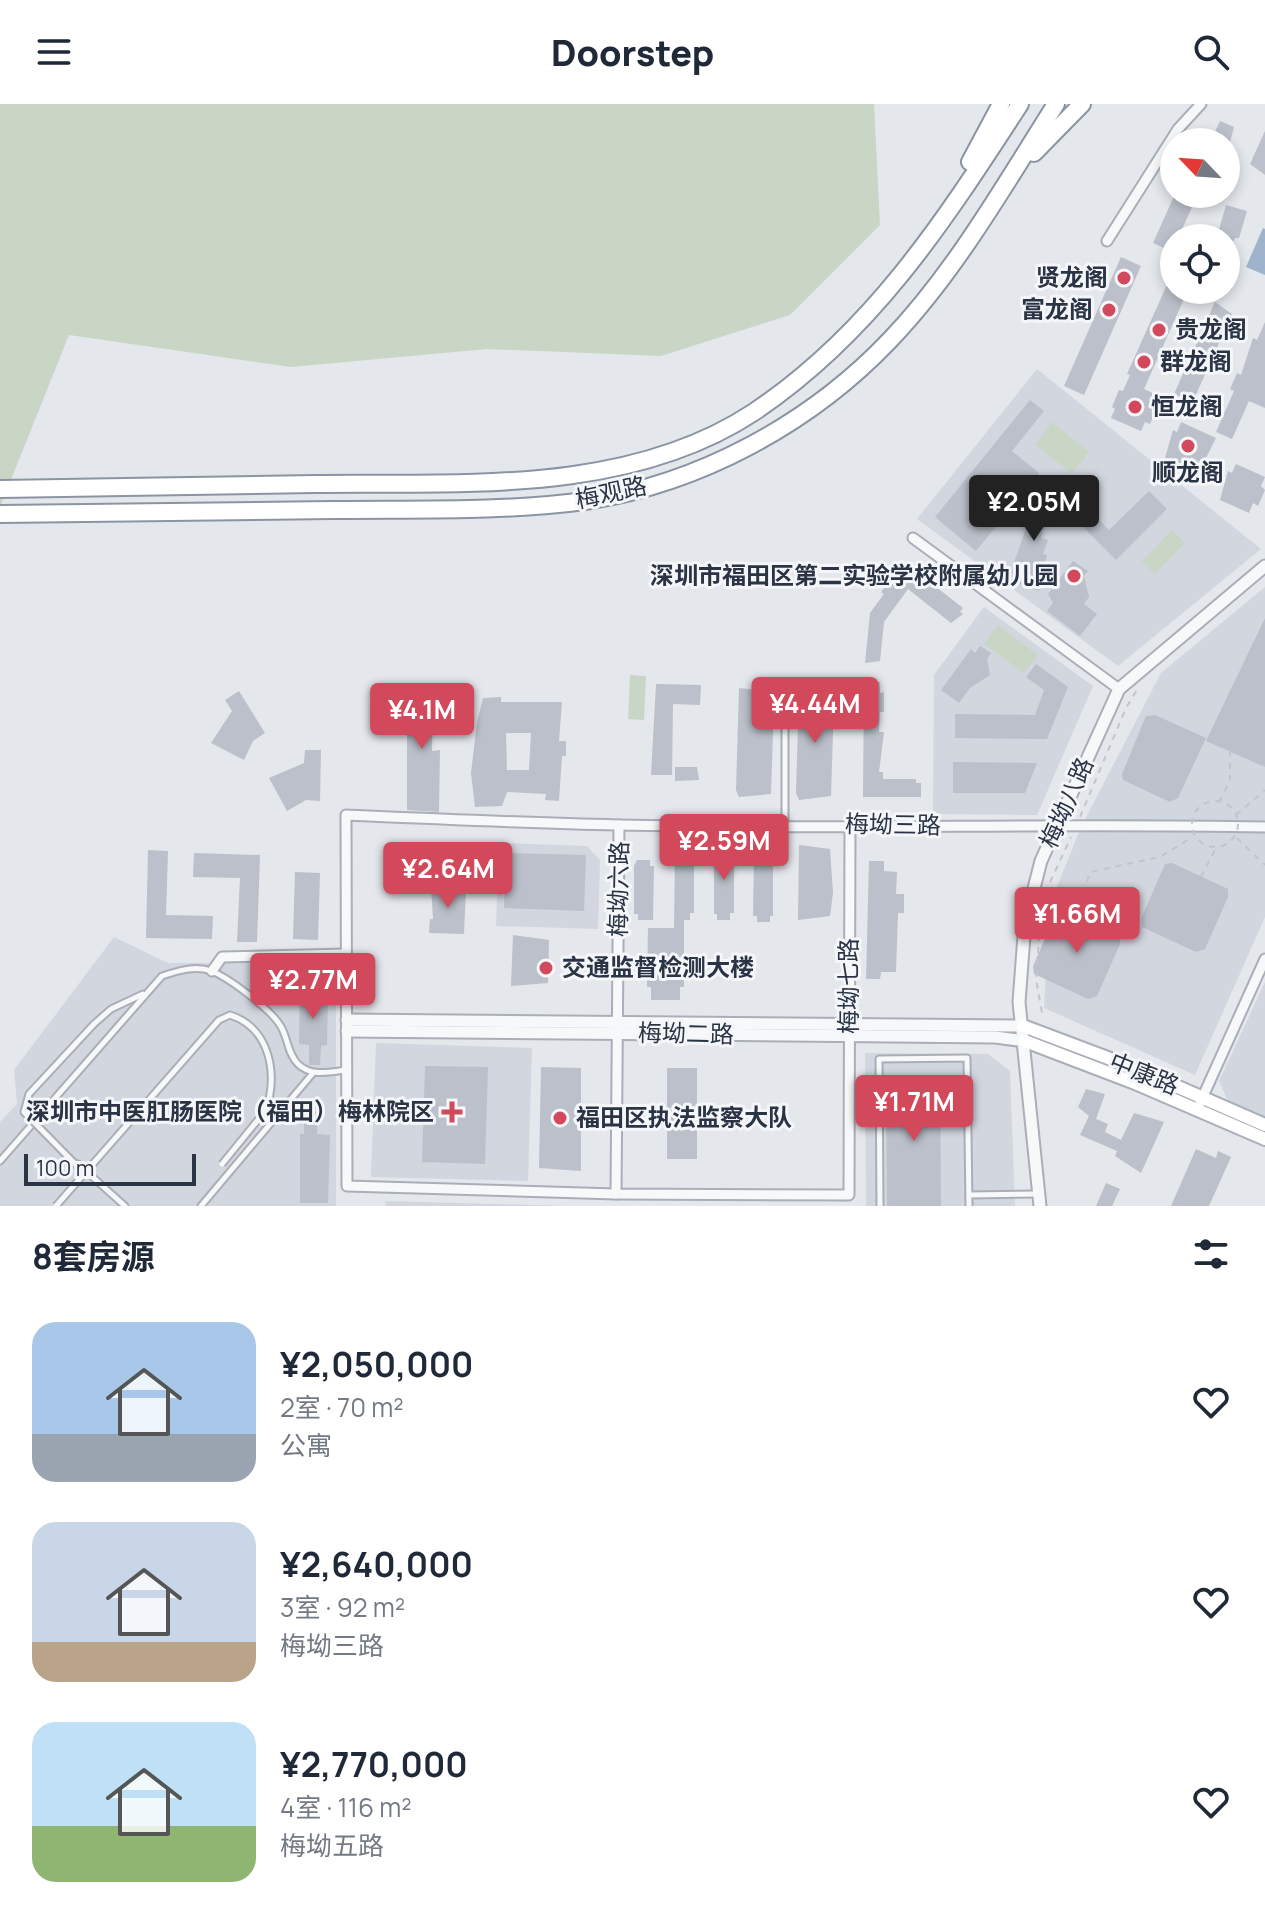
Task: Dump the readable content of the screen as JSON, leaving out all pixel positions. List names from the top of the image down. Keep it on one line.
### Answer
{"streets":{"highway":["梅观路"],"main road":["中康路"],"street":["梅坳八路","梅坳三路","梅坳六路","梅坳七路","梅坳二路"]},"crossings":[["梅坳八路","梅坳三路"],["梅坳八路","梅坳二路"],["梅坳八路","中康路"],["梅坳三路","梅坳六路"],["梅坳三路","梅坳七路"],["梅坳六路","梅坳二路"],["梅坳七路","梅坳二路"],["梅坳二路","中康路"]],"places":{"other":["贤龙阁","富龙阁","贵龙阁","群龙阁","恒龙阁","顺龙阁","深圳市福田区第二实验学校附属幼儿园","交通监督检测大楼","福田区执法监察大队"],"health":["深圳市中医肛肠医院（福田）梅林院区"]},"scale_bar":"100 m","north":"top left","page":{"header":"Doorstep","price":["¥2.05M","¥4.44M","¥4.1M","¥2.59M","¥2.64M","¥1.66M","¥2.77M","¥1.71M"],"scale":"100 m","heading":"8套房源","list":[{"name":"¥2,050,000","note":"2室 · 70 m² · 公寓"},{"name":"¥2,640,000","note":"3室 · 92 m² · 梅坳三路"},{"name":"¥2,770,000","note":"4室 · 116 m² · 梅坳五路"}]}}
